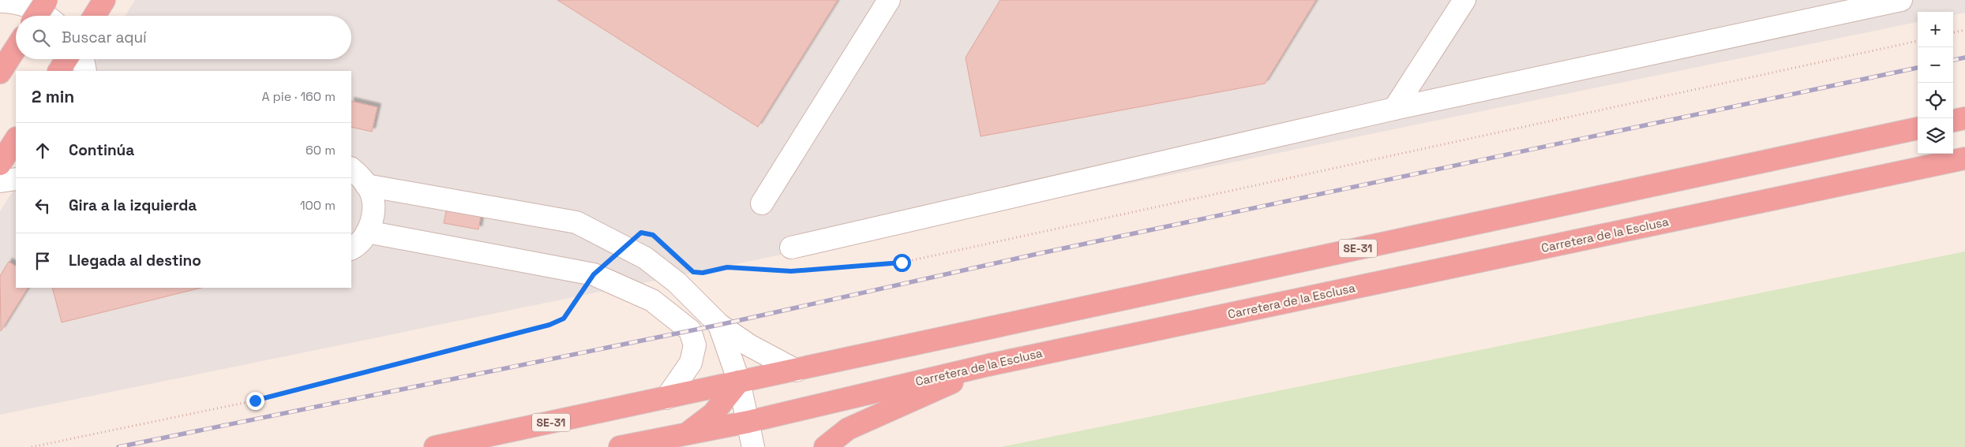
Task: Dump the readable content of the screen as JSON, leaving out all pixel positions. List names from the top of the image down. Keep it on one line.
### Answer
{"streets":{"highway":["Carretera de la Esclusa","SE-31"]},"page":{"map_buttons":["+","−"],"search":"Buscar aquí","heading":["2 min","A pie · 160 m"],"list":[["Continúa","60 m"],["Gira a la izquierda","100 m"],"Llegada al destino"]}}
